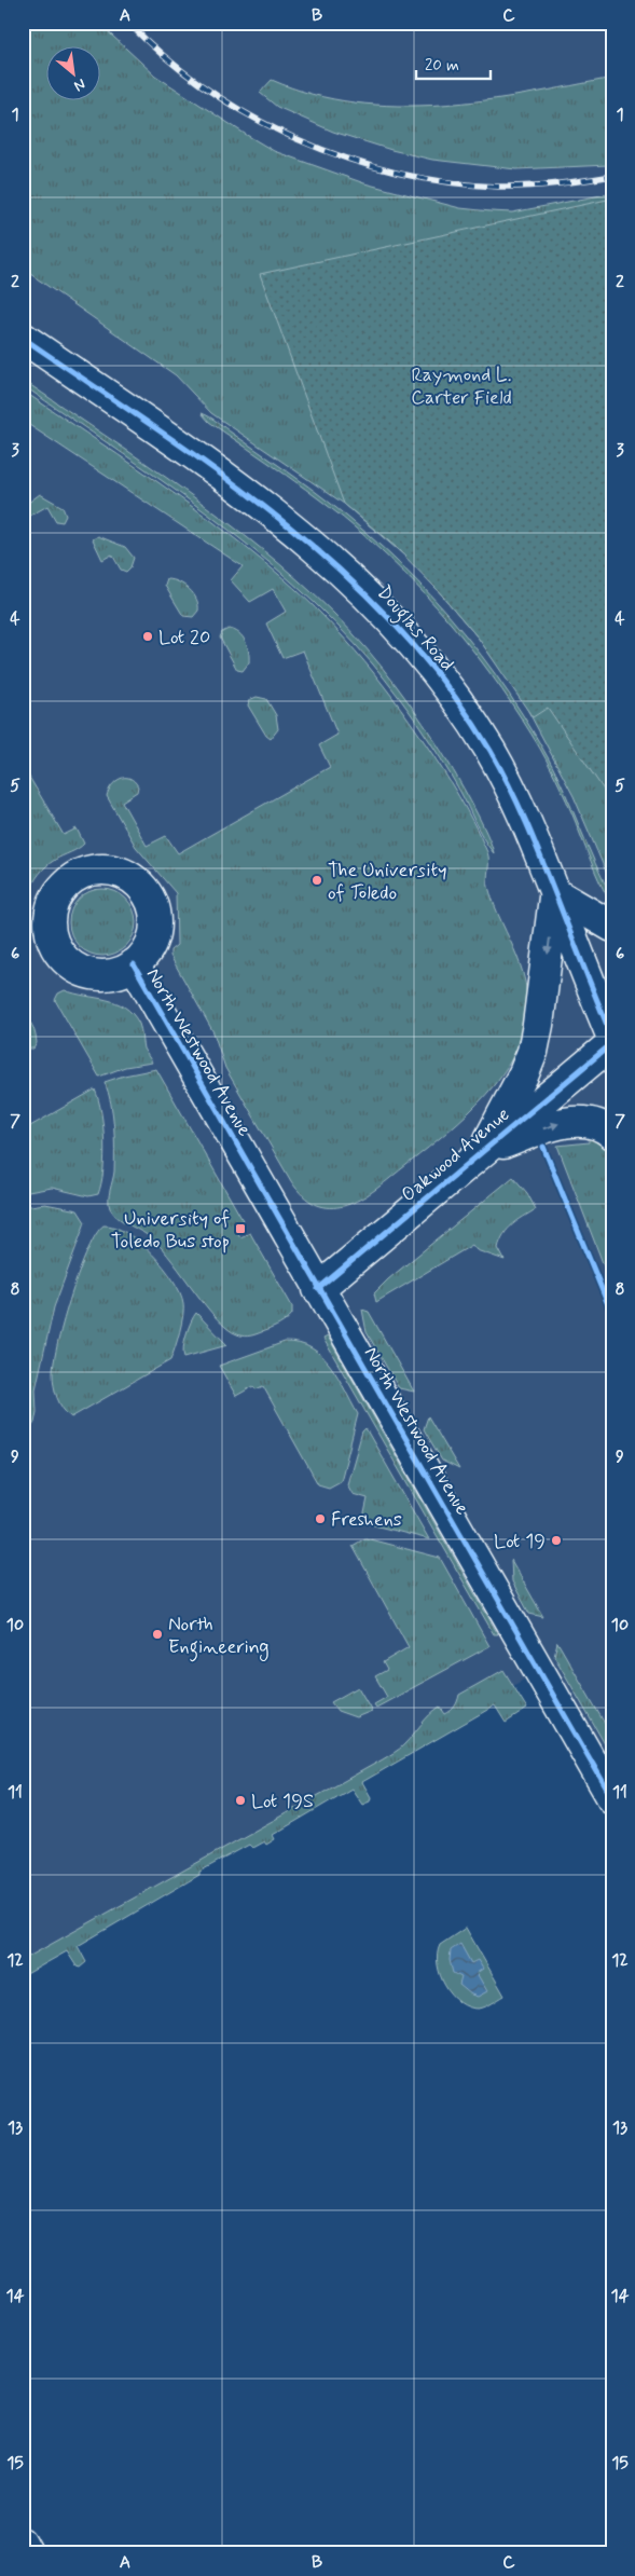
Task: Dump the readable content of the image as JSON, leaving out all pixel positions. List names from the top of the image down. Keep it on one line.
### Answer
{"streets":{"street":["Douglas Road","North Westwood Avenue","Oakwood Avenue"]},"crossings":[["Douglas Road","Oakwood Avenue"],["North Westwood Avenue","Oakwood Avenue"]],"parks":["Raymond L. Carter Field"],"places":{"other":["Lot 20","The University of Toledo","Freshens","Lot 19","North Engineering","Lot 19S"],"transit":["University of Toledo Bus stop"]},"scale_bar":"20 m","north":"bottom right","grid":{"columns":["A","B","C"],"rows":["1","2","3","4","5","6","7","8","9","10","11","12","13","14","15"]}}
